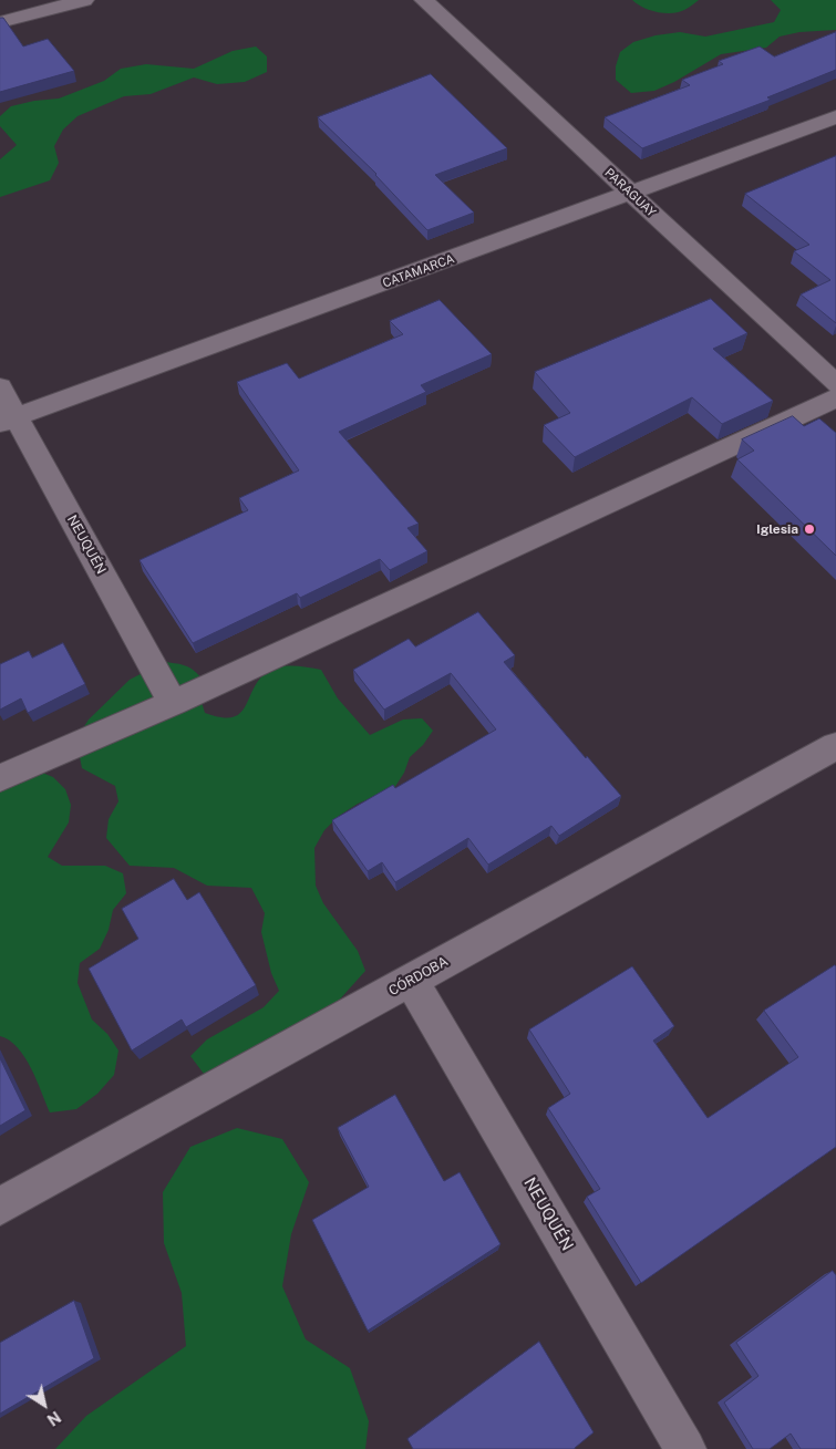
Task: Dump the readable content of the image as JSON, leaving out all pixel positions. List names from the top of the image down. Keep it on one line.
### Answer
{"streets":{"street":["PARAGUAY","CATAMARCA","NEUQUÉN","CÓRDOBA"]},"crossings":[["PARAGUAY","CATAMARCA"],["CATAMARCA","NEUQUÉN"],["NEUQUÉN","CÓRDOBA"]],"places":["Iglesia"],"north":"bottom right"}
